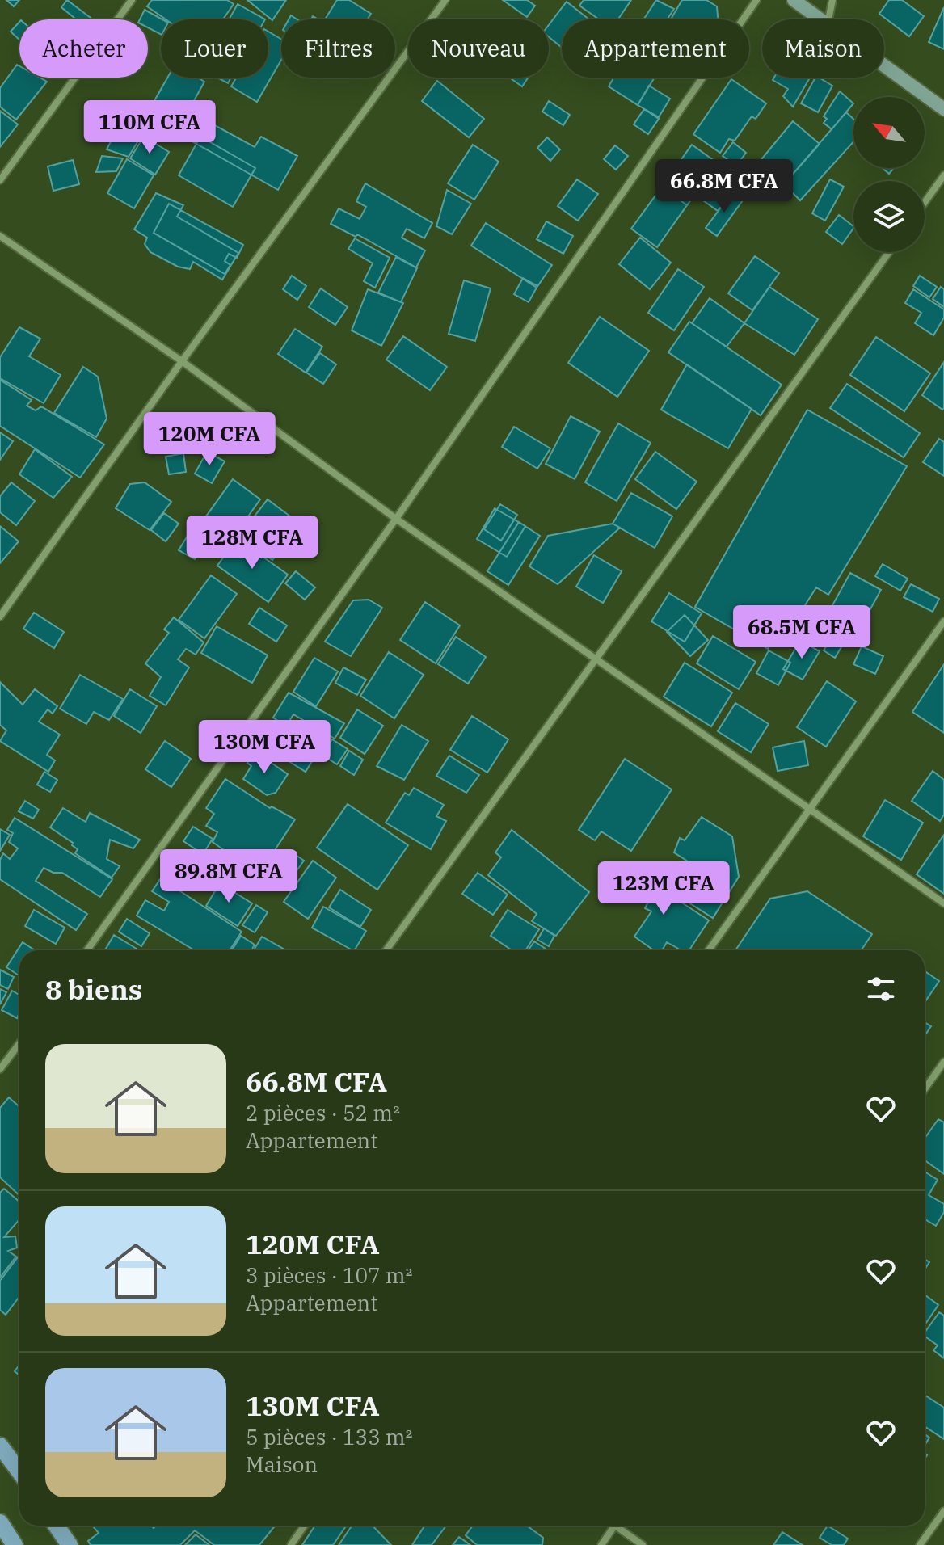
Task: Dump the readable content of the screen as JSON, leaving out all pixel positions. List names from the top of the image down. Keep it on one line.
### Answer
{"north":"top left","page":{"chip":["Acheter","Louer","Filtres","Nouveau","Appartement","Maison"],"price":["110M CFA","66.8M CFA","120M CFA","128M CFA","68.5M CFA","130M CFA","89.8M CFA","123M CFA"],"heading":"8 biens","list":[{"name":"66.8M CFA","note":"2 pièces · 52 m² · Appartement"},{"name":"120M CFA","note":"3 pièces · 107 m² · Appartement"},{"name":"130M CFA","note":"5 pièces · 133 m² · Maison"}]}}
